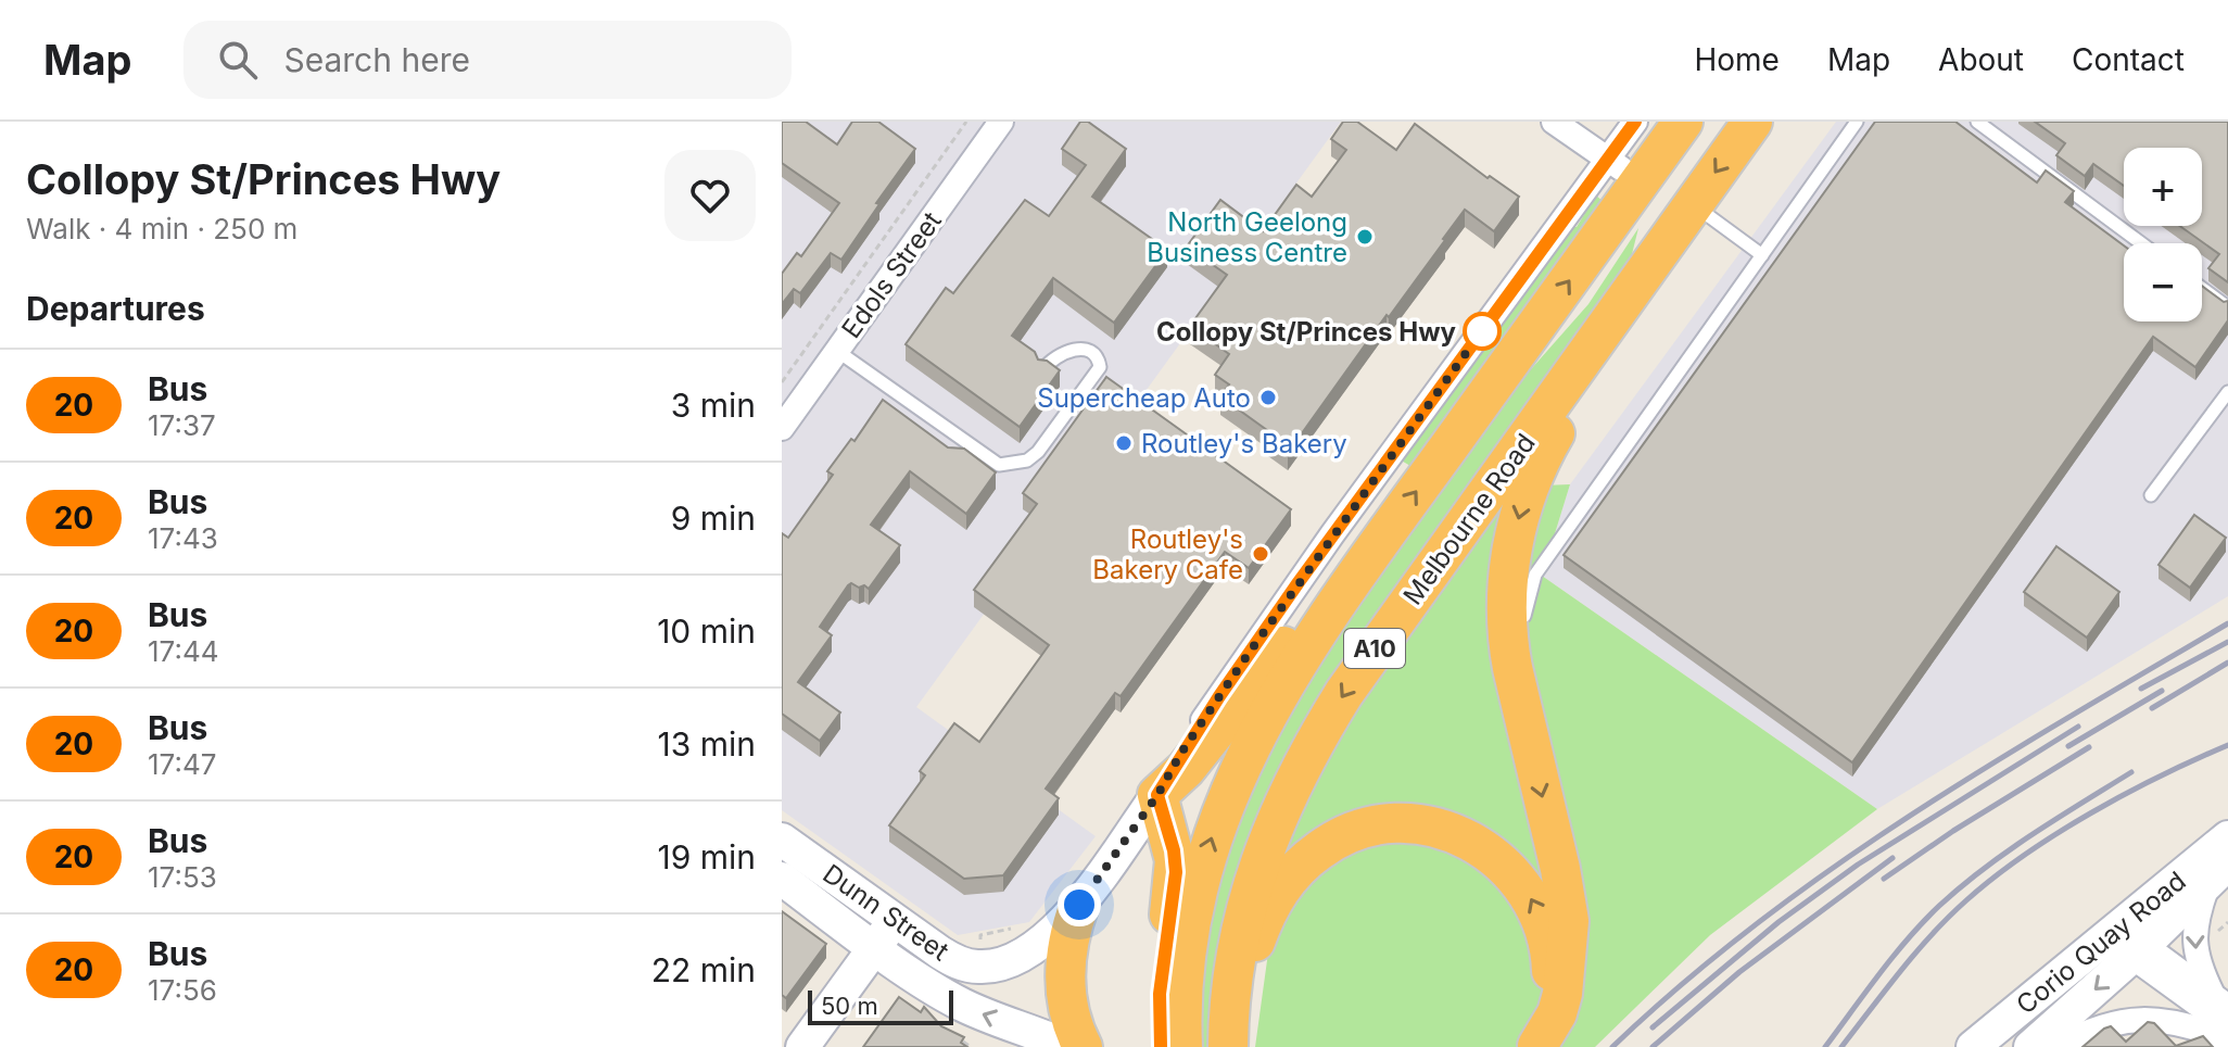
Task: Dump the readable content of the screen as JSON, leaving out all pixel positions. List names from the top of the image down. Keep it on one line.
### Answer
{"streets":{"highway":["Melbourne Road","A10"],"main road":["Dunn Street","Corio Quay Road"],"street":["Edols Street"]},"places":["North Geelong Business Centre","Collopy St/Princes Hwy","Supercheap Auto","Routley's Bakery","Routley's Bakery Cafe"],"lines":["bus line 20"],"scale_bar":"50 m","page":{"header":"Map","search":"Search here","nav":["Home","Map","About","Contact"],"heading":[["Collopy St/Princes Hwy","Walk · 4 min · 250 m"],"Departures"],"map_buttons":["+","−"],"list":[{"mark":"20","name":"Bus","note":"17:37","value":"3 min"},{"mark":"20","name":"Bus","note":"17:43","value":"9 min"},{"mark":"20","name":"Bus","note":"17:44","value":"10 min"},{"mark":"20","name":"Bus","note":"17:47","value":"13 min"},{"mark":"20","name":"Bus","note":"17:53","value":"19 min"},{"mark":"20","name":"Bus","note":"17:56","value":"22 min"}],"scale":"50 m"}}
